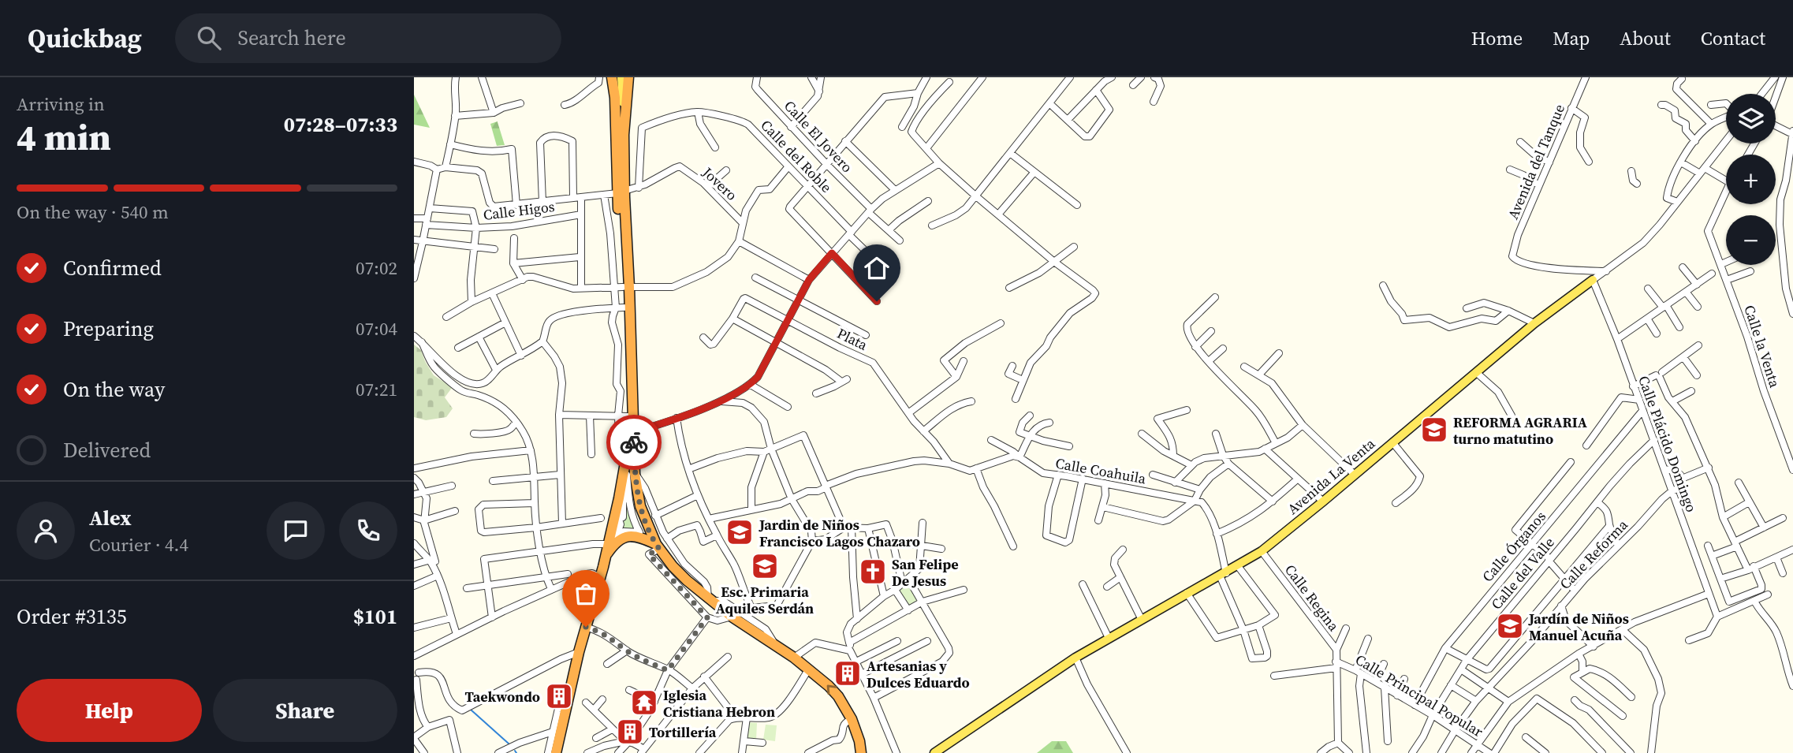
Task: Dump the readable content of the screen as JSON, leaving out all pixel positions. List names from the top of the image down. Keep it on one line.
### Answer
{"streets":{"main road":["Avenida La Venta"],"street":["Calle El Jovero","Calle del Roble","Avenida del Tanque","Jovero","Calle Higos","Plata","Calle la Venta","Calle Plácido Domingo","Calle Coahuila","Calle Órganos","Calle Reforma","Calle del Valle","Calle Regina","Calle Principal Popular"]},"crossings":[["Calle del Roble","Jovero"],["Avenida del Tanque","Avenida La Venta"],["Calle Plácido Domingo","Avenida La Venta"],["Calle Plácido Domingo","Calle Órganos"],["Calle Plácido Domingo","Calle Reforma"],["Calle Plácido Domingo","Calle del Valle"],["Avenida La Venta","Calle Regina"],["Calle Órganos","Calle Principal Popular"],["Calle Reforma","Calle Principal Popular"],["Calle del Valle","Calle Principal Popular"],["Calle Regina","Calle Principal Popular"]],"places":{"school or university":["REFORMA AGRARIA turno matutino","Jardin de Niños Francisco Lagos Chazaro","Esc. Primaria Aquiles Serdán","Jardín de Niños Manuel Acuña"],"church":["San Felipe De Jesus"],"building":["Artesanias y Dulces Eduardo","Taekwondo","Tortillería"],"temple":["Iglesia Cristiana Hebron"]},"page":{"header":"Quickbag","search":"Search here","nav":["Home","Map","About","Contact"],"heading":["4 min","Arriving in","07:28–07:33"],"panel":["Alex","Courier · 4.4","Order #3135","$101"],"map_buttons":["+","−"],"bar":"On the way · 540 m","list":[["Confirmed","07:02"],["Preparing","07:04"],["On the way","07:21"],"Delivered"],"buttons":["Help","Share"]}}
